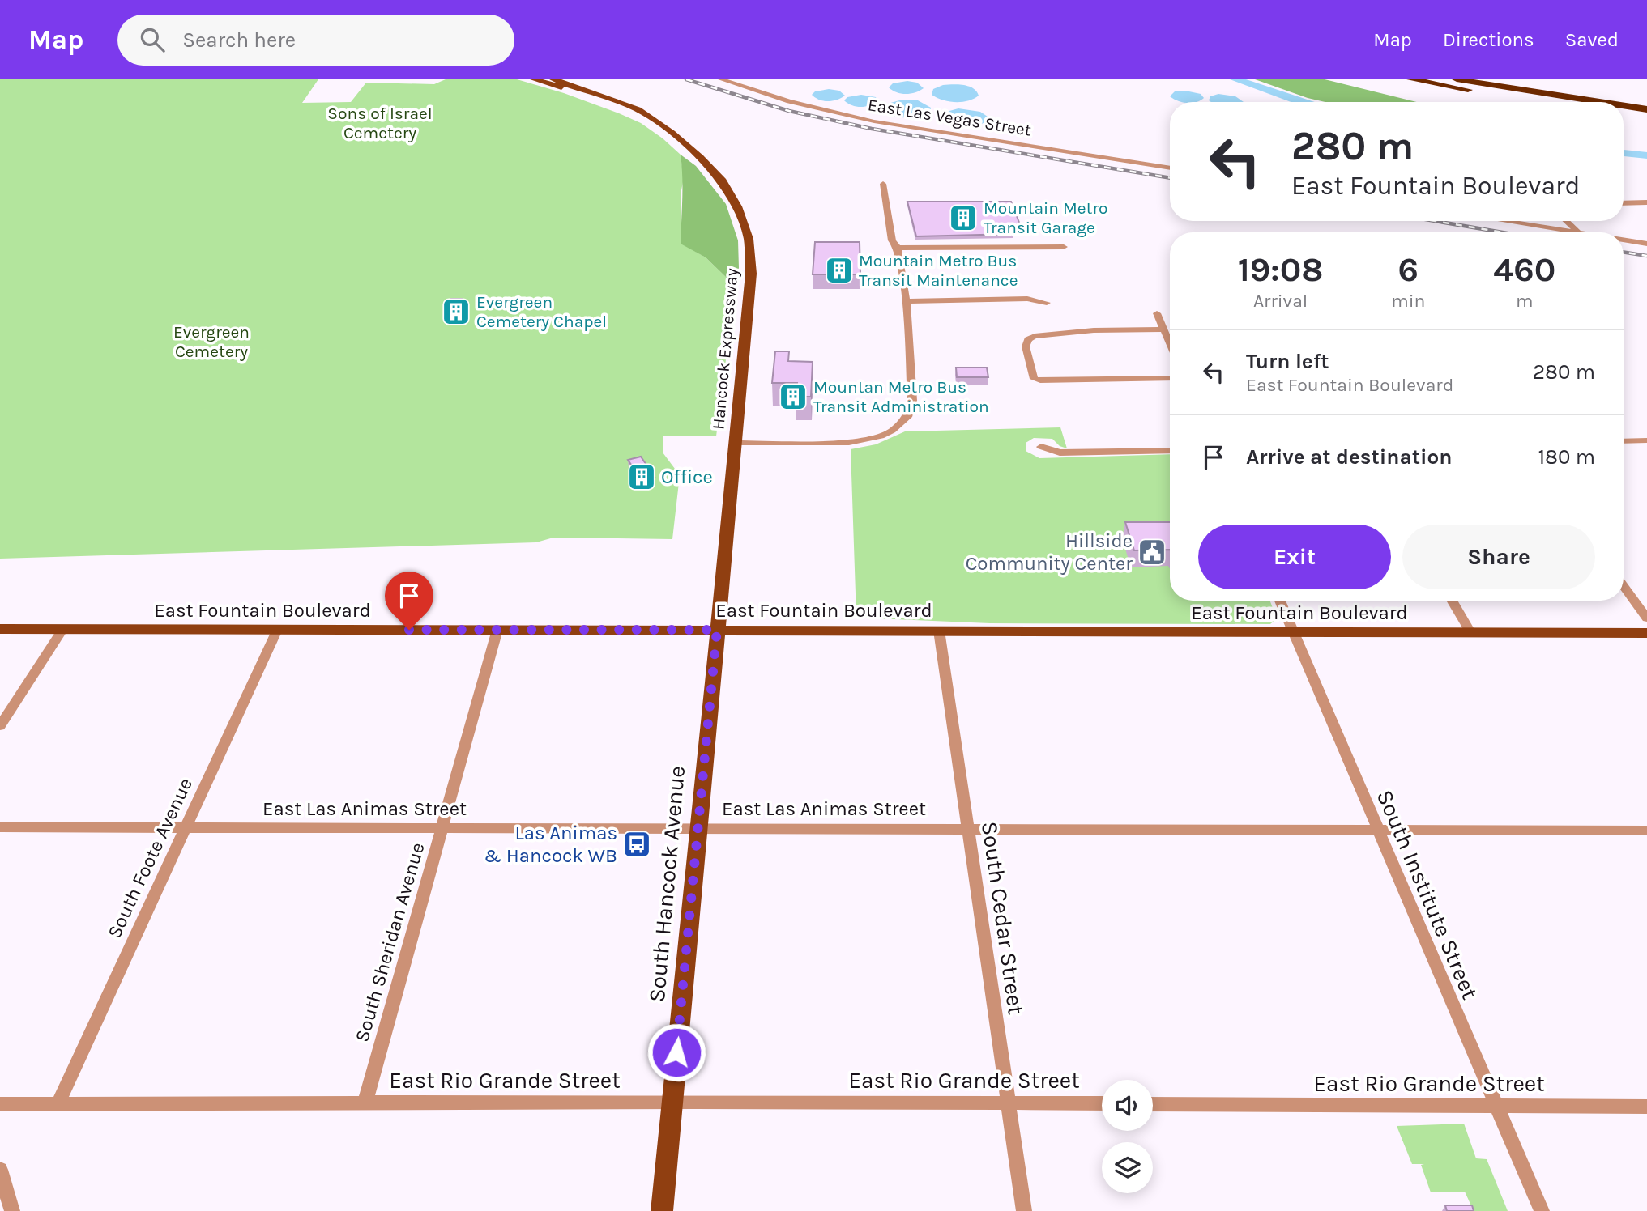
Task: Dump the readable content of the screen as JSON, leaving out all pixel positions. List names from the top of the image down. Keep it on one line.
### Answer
{"streets":{"main road":["Hancock Expressway","East Fountain Boulevard","South Hancock Avenue"],"street":["East Las Vegas Street","East Las Animas Street","South Foote Avenue","South Institute Street","South Cedar Street","South Sheridan Avenue","East Rio Grande Street"]},"crossings":[["Hancock Expressway","East Fountain Boulevard"],["Hancock Expressway","South Hancock Avenue"],["East Fountain Boulevard","South Foote Avenue"],["East Fountain Boulevard","South Hancock Avenue"],["East Fountain Boulevard","South Institute Street"],["East Fountain Boulevard","South Cedar Street"],["East Fountain Boulevard","South Sheridan Avenue"],["East Las Animas Street","South Foote Avenue"],["East Las Animas Street","South Hancock Avenue"],["East Las Animas Street","South Institute Street"],["East Las Animas Street","South Cedar Street"],["East Las Animas Street","South Sheridan Avenue"],["South Foote Avenue","East Rio Grande Street"],["South Hancock Avenue","East Rio Grande Street"],["South Institute Street","East Rio Grande Street"],["South Cedar Street","East Rio Grande Street"],["South Sheridan Avenue","East Rio Grande Street"]],"parks":["Sons of Israel Cemetery","Evergreen Cemetery"],"places":{"building":["Mountain Metro Transit Garage","Mountain Metro Bus Transit Maintenance","Evergreen Cemetery Chapel","Mountan Metro Bus Transit Administration","Office"],"public building":["Hillside Community Center"],"bus stop":["Las Animas & Hancock WB"]},"page":{"header":"Map","search":"Search here","nav":["Map","Directions","Saved"],"turn":["280 m","East Fountain Boulevard"],"eta":["19:08","Arrival","6","min","460","m"],"list":[{"name":"Turn left","note":"East Fountain Boulevard","value":"280 m"},{"name":"Arrive at destination","value":"180 m"}],"buttons":["Exit","Share"]}}
